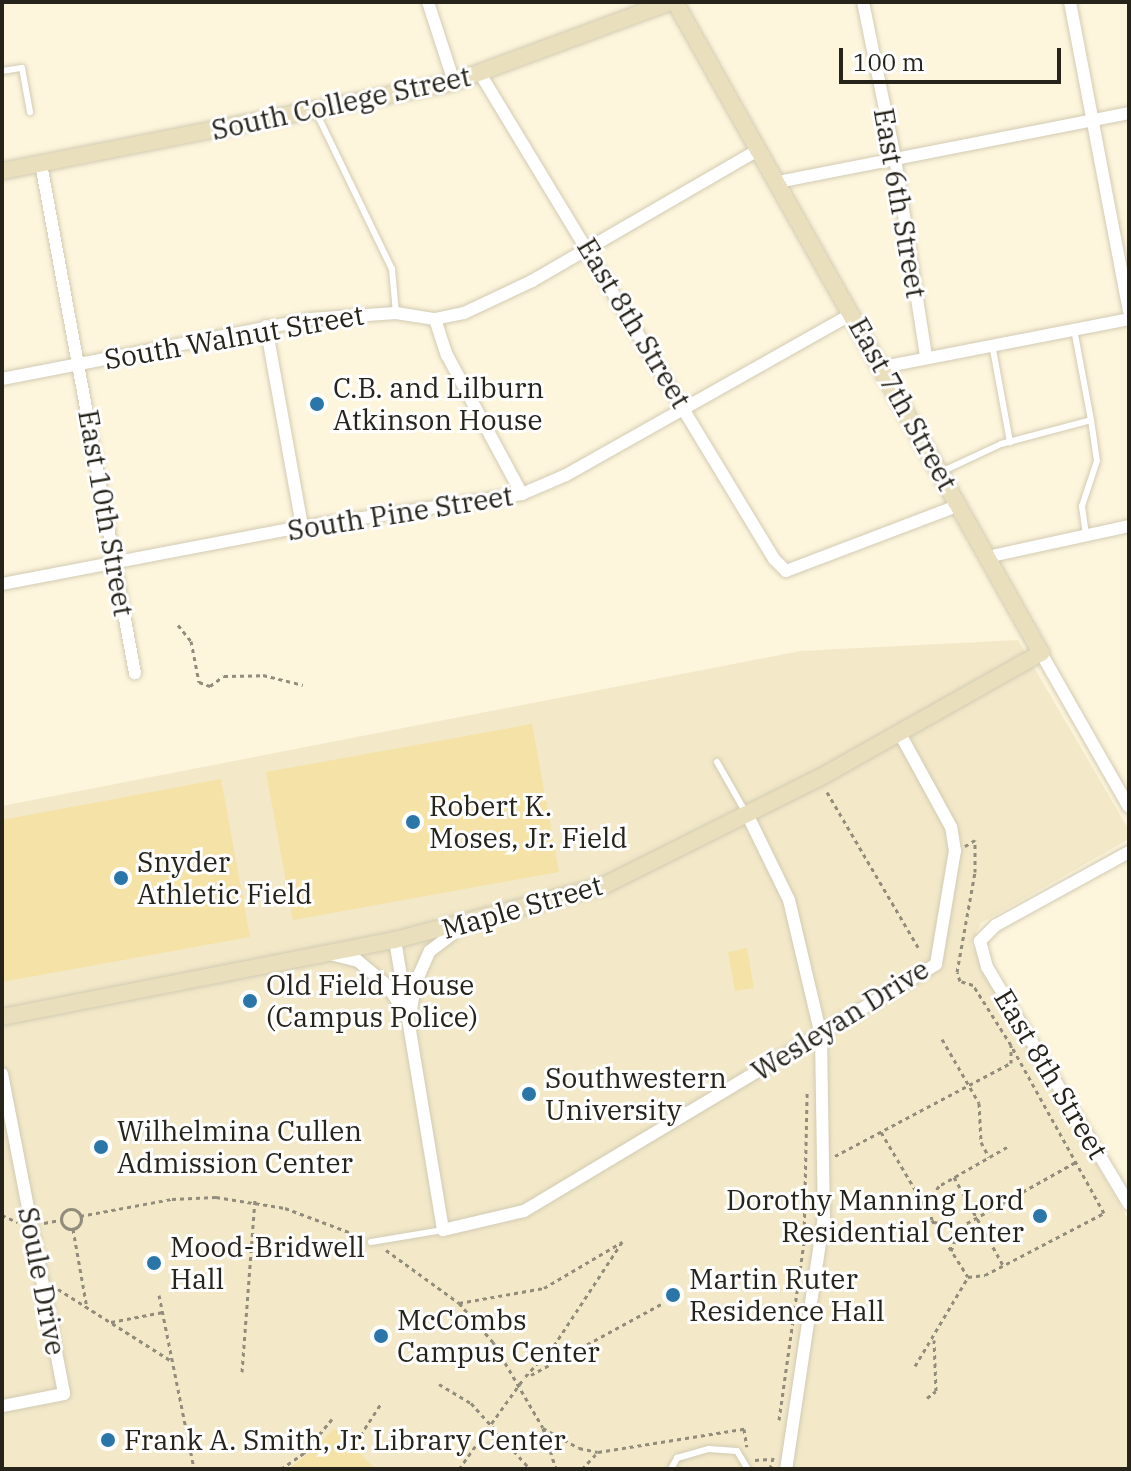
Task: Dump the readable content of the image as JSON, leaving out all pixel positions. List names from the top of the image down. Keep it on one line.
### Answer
{"streets":{"street":["South College Street","East 6th Street","East 8th Street","South Walnut Street","East 7th Street","East 10th Street","South Pine Street","Maple Street","Wesleyan Drive","Soule Drive"]},"crossings":[["South College Street","East 8th Street"],["South College Street","East 7th Street"],["South College Street","East 10th Street"],["East 8th Street","South Walnut Street"],["East 8th Street","East 7th Street"],["East 8th Street","South Pine Street"],["South Walnut Street","East 7th Street"],["South Walnut Street","East 10th Street"],["East 7th Street","South Pine Street"],["East 7th Street","Maple Street"],["East 10th Street","South Pine Street"],["Maple Street","Wesleyan Drive"]],"places":["C.B. and Lilburn Atkinson House","Robert K. Moses, Jr. Field","Snyder Athletic Field","Old Field House (Campus Police)","Southwestern University","Wilhelmina Cullen Admission Center","Dorothy Manning Lord Residential Center","Mood-Bridwell Hall","Martin Ruter Residence Hall","McCombs Campus Center","Frank A. Smith, Jr. Library Center"],"scale_bar":"100 m"}
